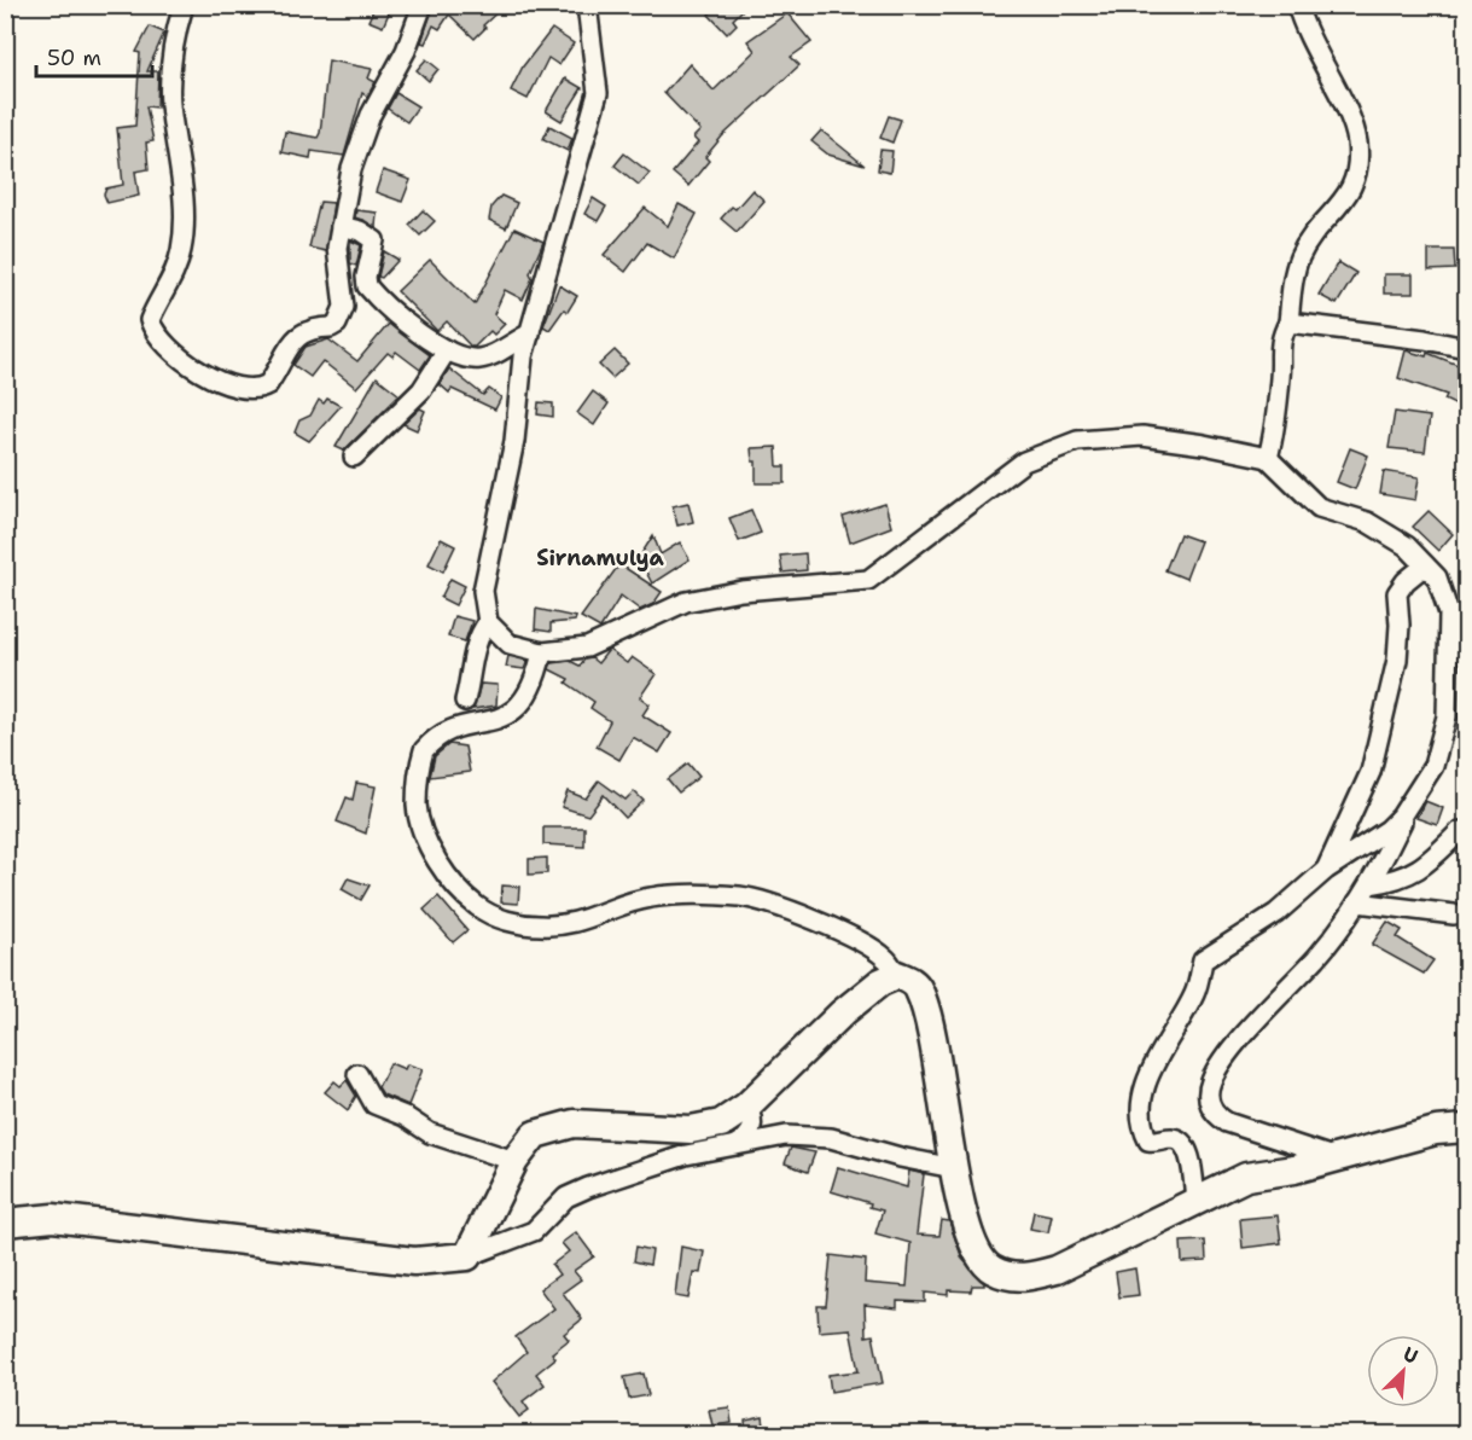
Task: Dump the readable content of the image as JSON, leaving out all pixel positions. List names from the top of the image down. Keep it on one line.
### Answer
{"districts":["Sirnamulya"],"scale_bar":"50 m","north":"top right"}
